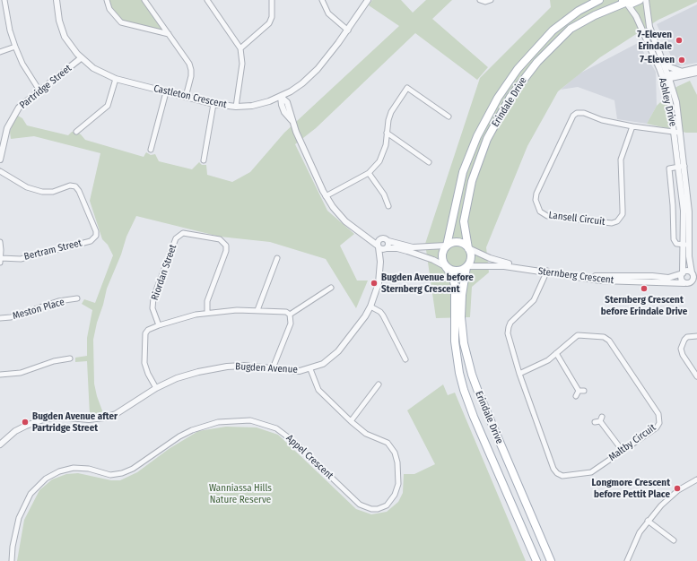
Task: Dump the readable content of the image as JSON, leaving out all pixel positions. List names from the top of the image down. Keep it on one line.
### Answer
{"streets":{"main road":["Erindale Drive"],"street":["Partridge Street","Castleton Crescent","Ashley Drive","Lansell Circuit","Bertram Street","Riordan Street","Sternberg Crescent","Meston Place","Bugden Avenue","Maltby Circuit","Appel Crescent"]},"crossings":[["Partridge Street","Castleton Crescent"],["Erindale Drive","Ashley Drive"],["Erindale Drive","Sternberg Crescent"],["Ashley Drive","Lansell Circuit"],["Ashley Drive","Sternberg Crescent"],["Sternberg Crescent","Maltby Circuit"],["Bugden Avenue","Appel Crescent"]],"parks":["Wanniassa Hills Nature Reserve"],"places":["7-Eleven Erindale","7-Eleven","Bugden Avenue before Sternberg Crescent","Sternberg Crescent before Erindale Drive","Bugden Avenue after Partridge Street","Longmore Crescent before Pettit Place"]}
